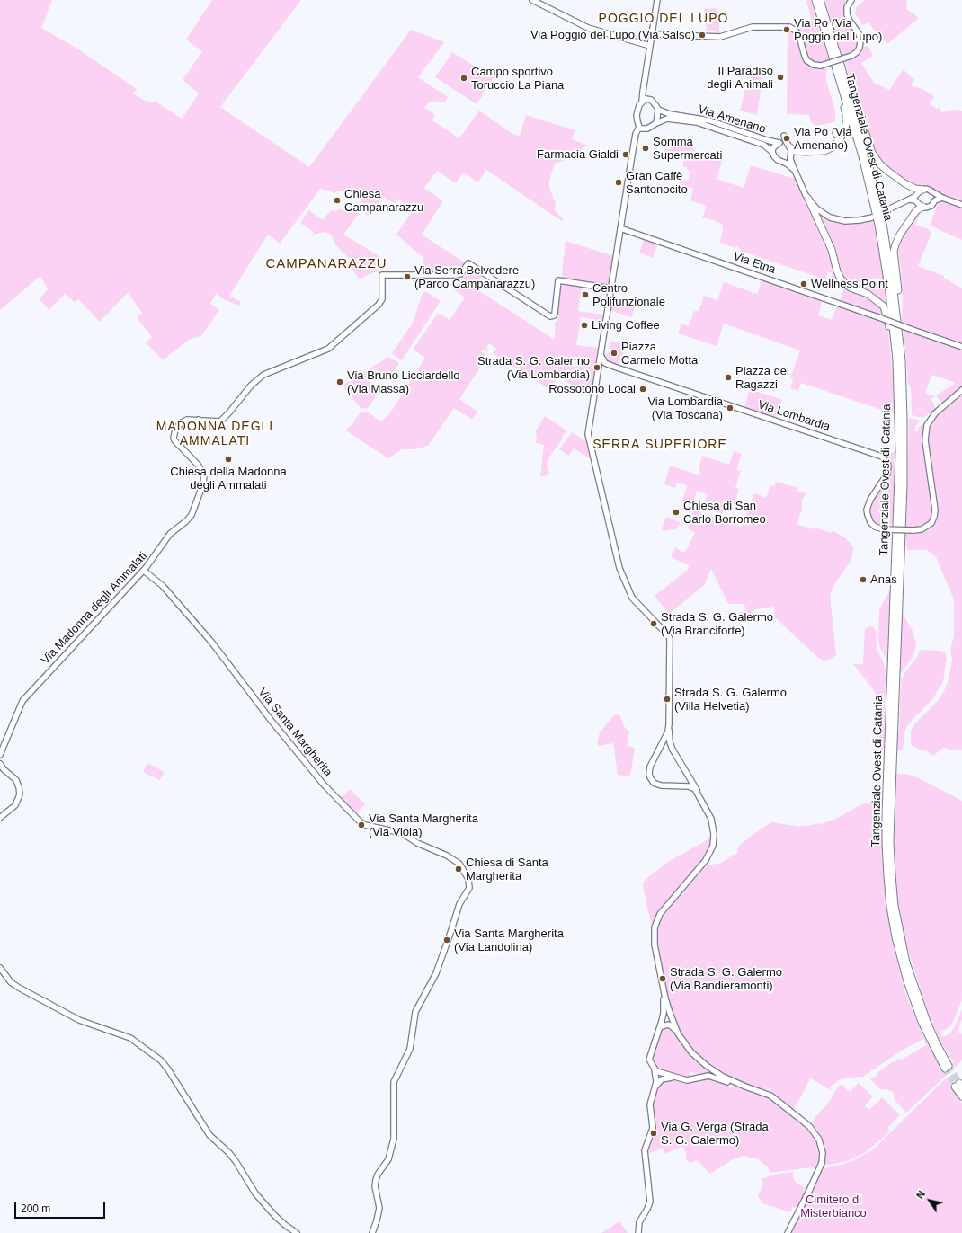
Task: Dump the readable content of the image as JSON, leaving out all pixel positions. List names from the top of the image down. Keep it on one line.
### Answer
{"streets":{"highway":["Tangenziale Ovest di Catania"],"street":["Via Amenano","Via Etna","Via Lombardia","Via Madonna degli Ammalati","Via Santa Margherita"]},"crossings":[["Via Madonna degli Ammalati","Via Santa Margherita"]],"districts":["POGGIO DEL LUPO","CAMPANARAZZU","MADONNA DEGLI AMMALATI","SERRA SUPERIORE"],"parks":["Cimitero di Misterbianco"],"places":["Via Po (Via Poggio del Lupo)","Via Poggio del Lupo (Via Salso)","Il Paradiso degli Animali","Campo sportivo Toruccio La Piana","Via Po (Via Amenano)","Somma Supermercati","Farmacia Gialdi","Gran Caffè Santonocito","Chiesa Campanarazzu","Via Serra Belvedere (Parco Campanarazzu)","Wellness Point","Centro Polifunzionale","Living Coffee","Piazza Carmelo Motta","Strada S. G. Galermo (Via Lombardia)","Piazza dei Ragazzi","Via Bruno Licciardello (Via Massa)","Rossotono Local","Via Lombardia (Via Toscana)","Chiesa della Madonna degli Ammalati","Chiesa di San Carlo Borromeo","Anas","Strada S. G. Galermo (Via Branciforte)","Strada S. G. Galermo (Villa Helvetia)","Via Santa Margherita (Via Viola)","Chiesa di Santa Margherita","Via Santa Margherita (Via Landolina)","Strada S. G. Galermo (Via Bandieramonti)","Via G. Verga (Strada S. G. Galermo)"],"scale_bar":"200 m","north":"top left"}
